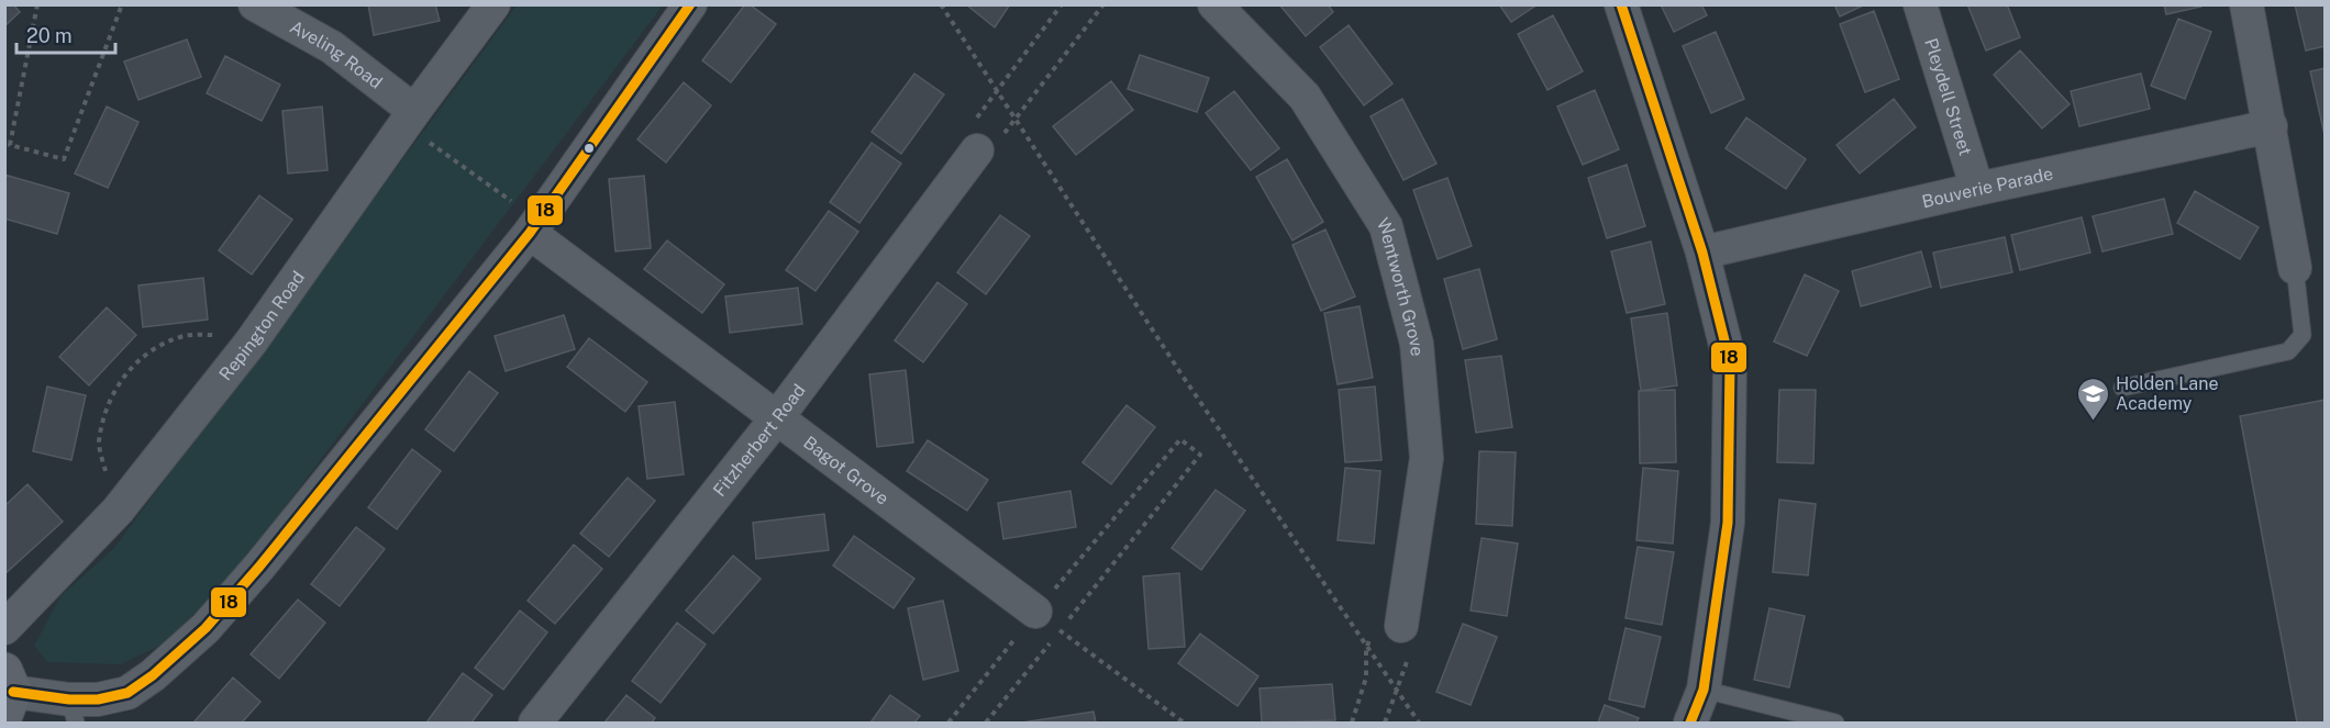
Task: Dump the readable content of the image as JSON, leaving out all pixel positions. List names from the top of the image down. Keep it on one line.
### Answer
{"streets":{"street":["Aveling Road","Pleydell Street","Bouverie Parade","Wentworth Grove","Repington Road","Fitzherbert Road","Bagot Grove"]},"crossings":[["Aveling Road","Repington Road"],["Pleydell Street","Bouverie Parade"],["Fitzherbert Road","Bagot Grove"]],"places":{"school or university":["Holden Lane Academy"]},"lines":["transit line 18"],"scale_bar":"20 m"}
